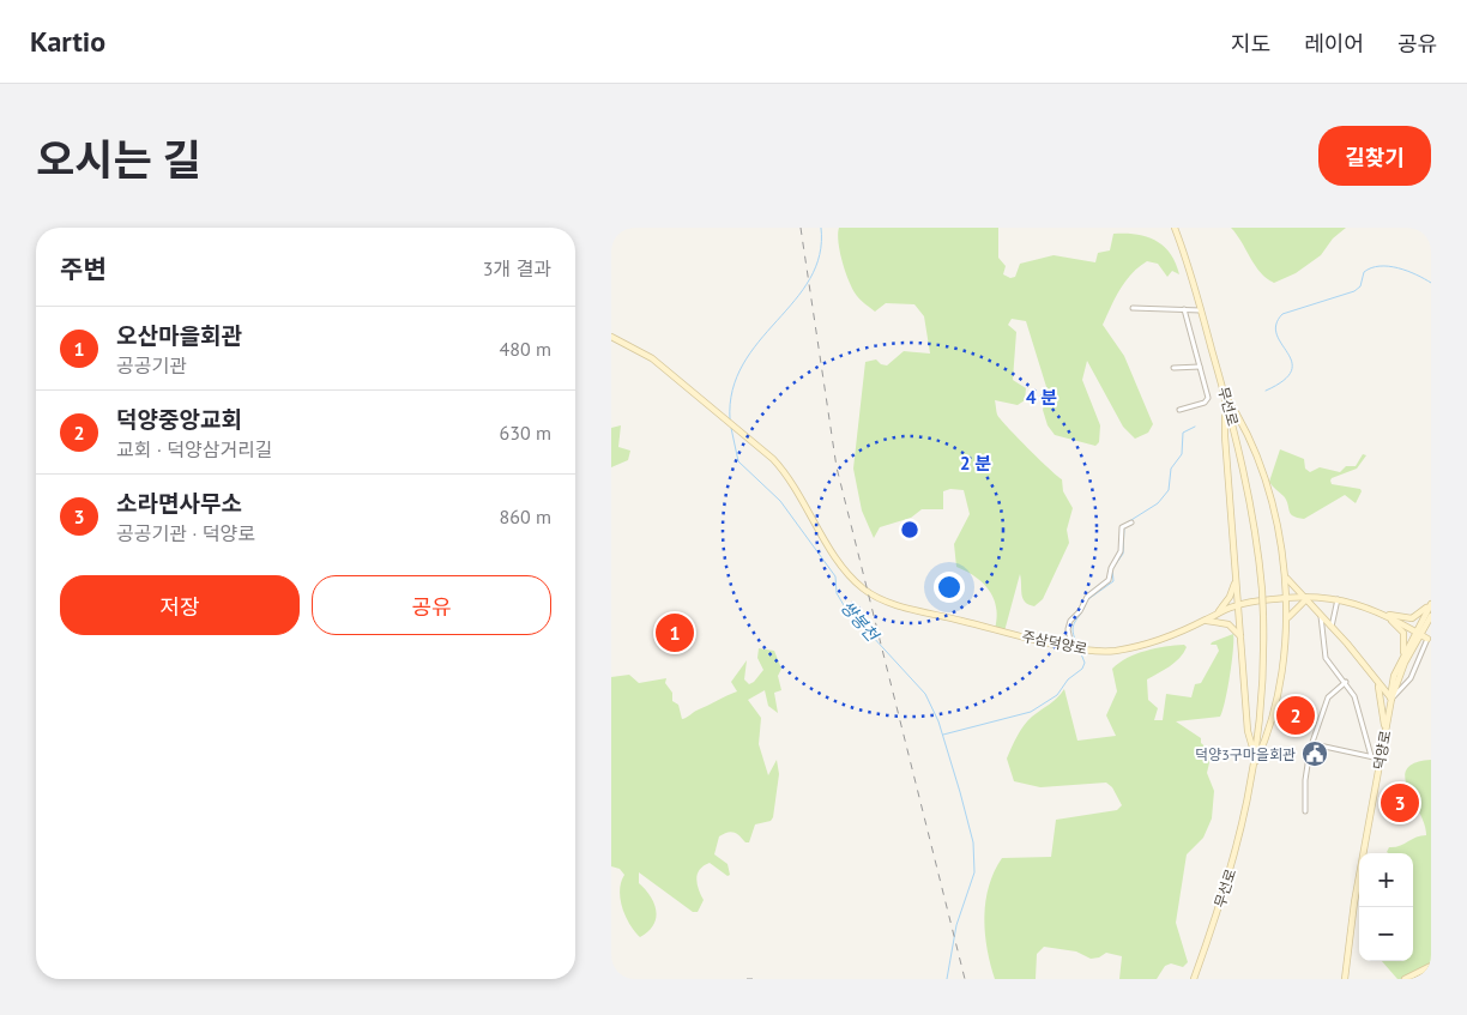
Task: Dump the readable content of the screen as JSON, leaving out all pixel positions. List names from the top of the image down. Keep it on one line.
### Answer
{"streets":{"street":["무선로","주삼덕양로","덕양로"]},"water":["쌍봉천"],"places":{"public building":["덕양3구마을회관"]},"page":{"header":"Kartio","nav":["지도","레이어","공유"],"title":"오시는 길","buttons":["길찾기",["저장","공유"]],"heading":["주변","3개 결과"],"list":[{"mark":"1","name":"오산마을회관","note":"공공기관","value":"480 m"},{"mark":"2","name":"덕양중앙교회","note":"교회 · 덕양삼거리길","value":"630 m"},{"mark":"3","name":"소라면사무소","note":"공공기관 · 덕양로","value":"860 m"}],"pins":["1","2","3"],"map_buttons":["+","−"]},"rings":["4 분","2 분"]}
